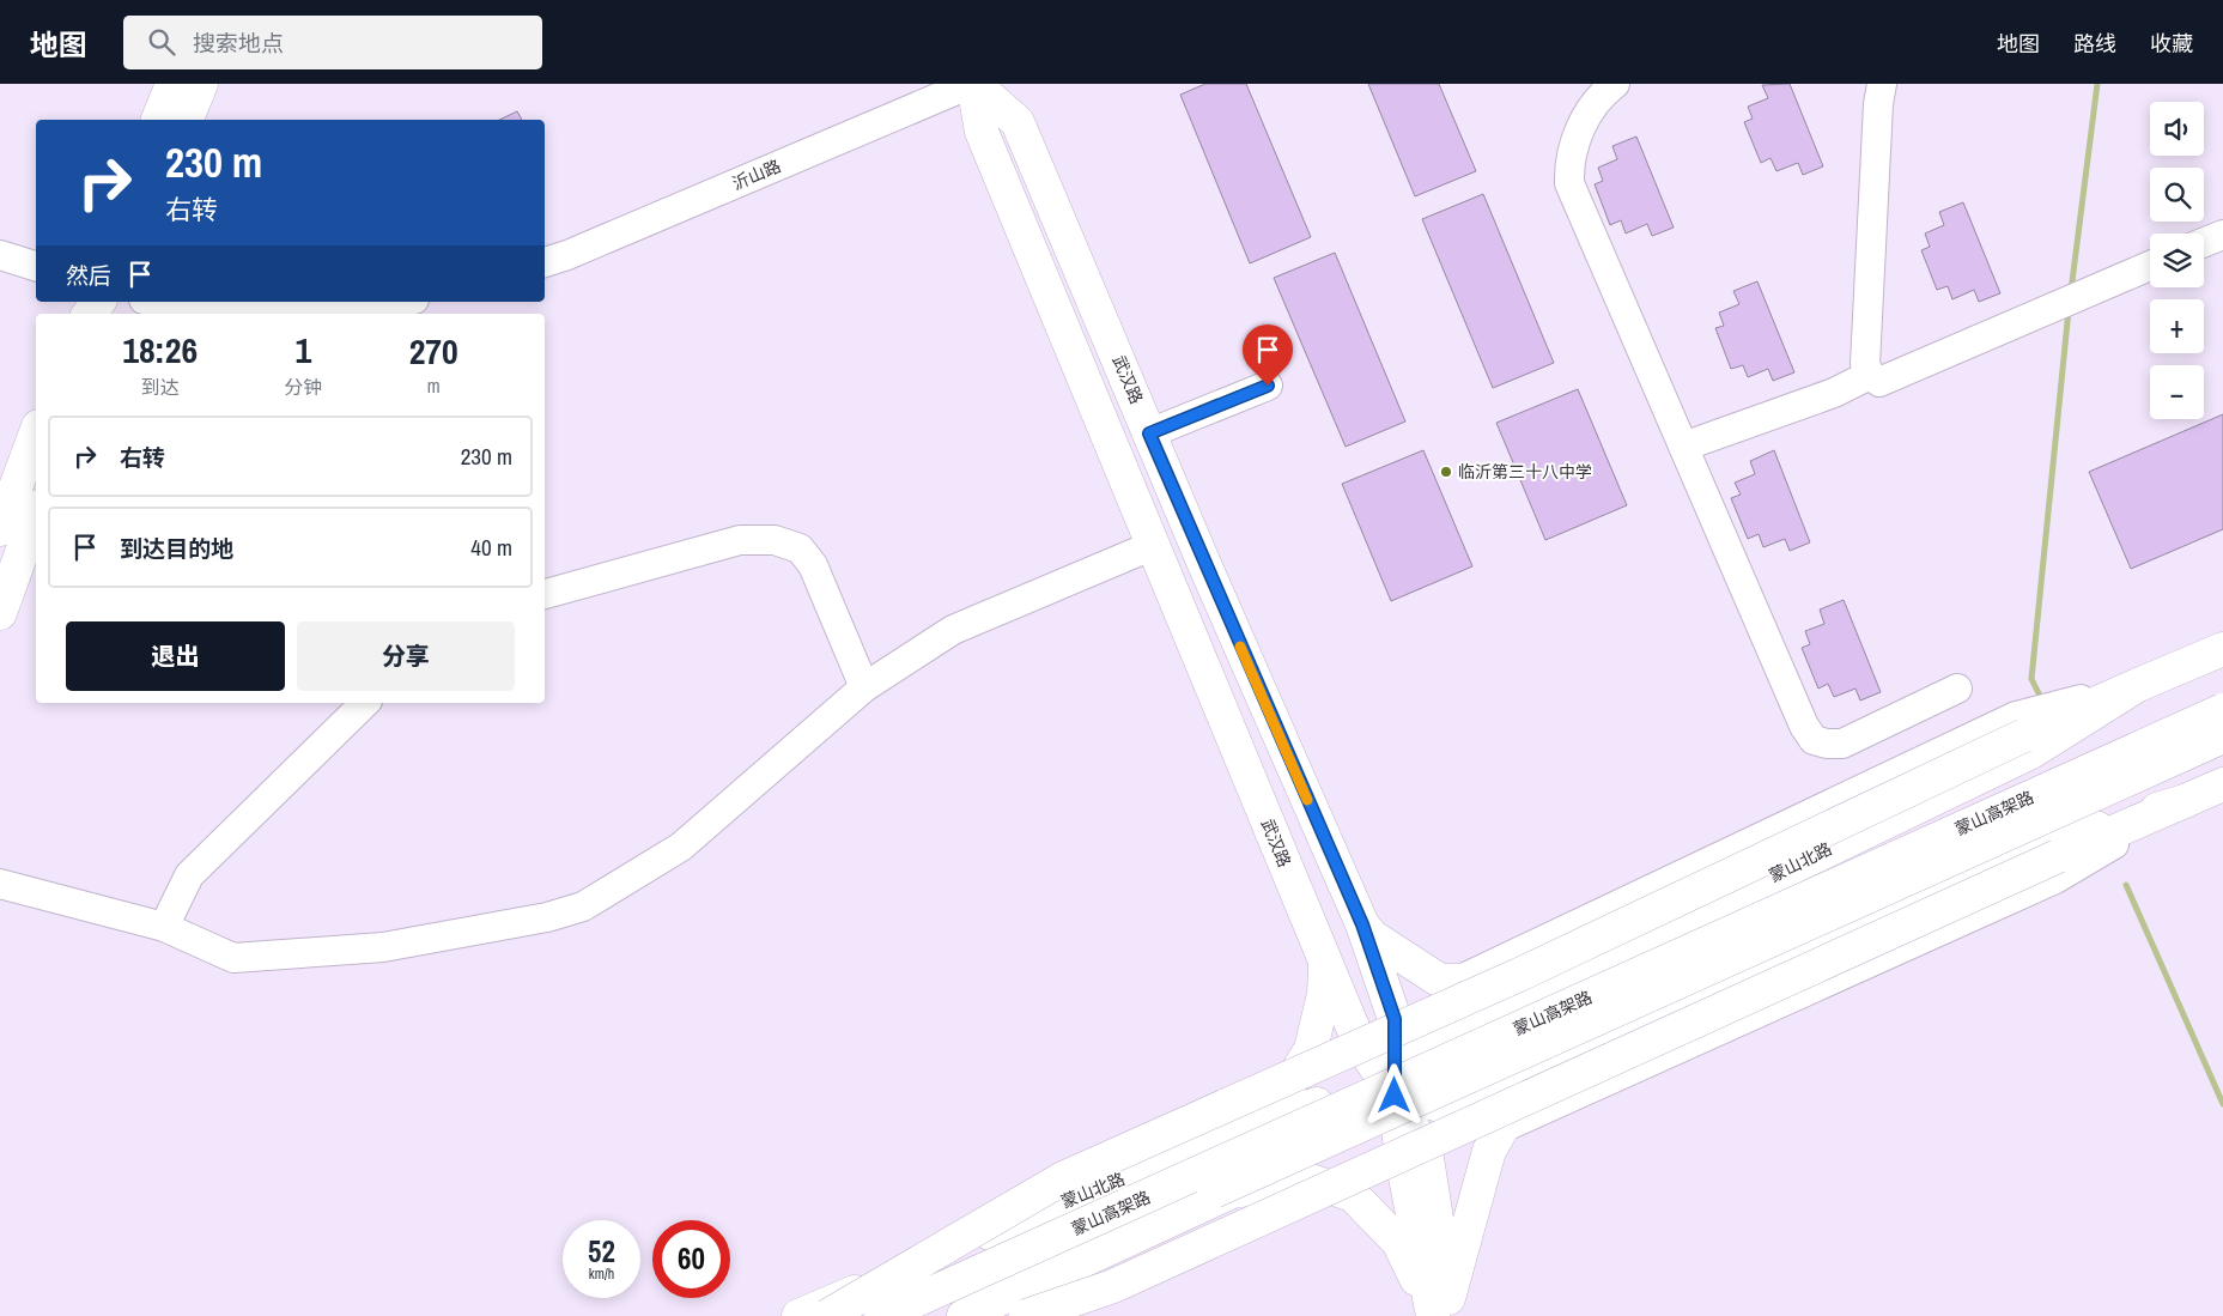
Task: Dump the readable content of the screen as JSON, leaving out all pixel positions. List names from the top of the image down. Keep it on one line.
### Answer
{"streets":{"main road":["武汉路","蒙山高架路","蒙山北路"],"street":["沂山路"]},"crossings":[["沂山路","武汉路"],["武汉路","蒙山北路"]],"places":["临沂第三十八中学"],"page":{"header":"地图","search":"搜索地点","nav":["地图","路线","收藏"],"map_buttons":["+","−"],"turn":["230 m","右转"],"then":"然后","eta":["18:26","到达","1","分钟","270","m"],"list":[{"name":"右转","value":"230 m"},{"name":"到达目的地","value":"40 m"}],"buttons":["退出","分享"],"speed":"52 km/h","limit":"60"}}
